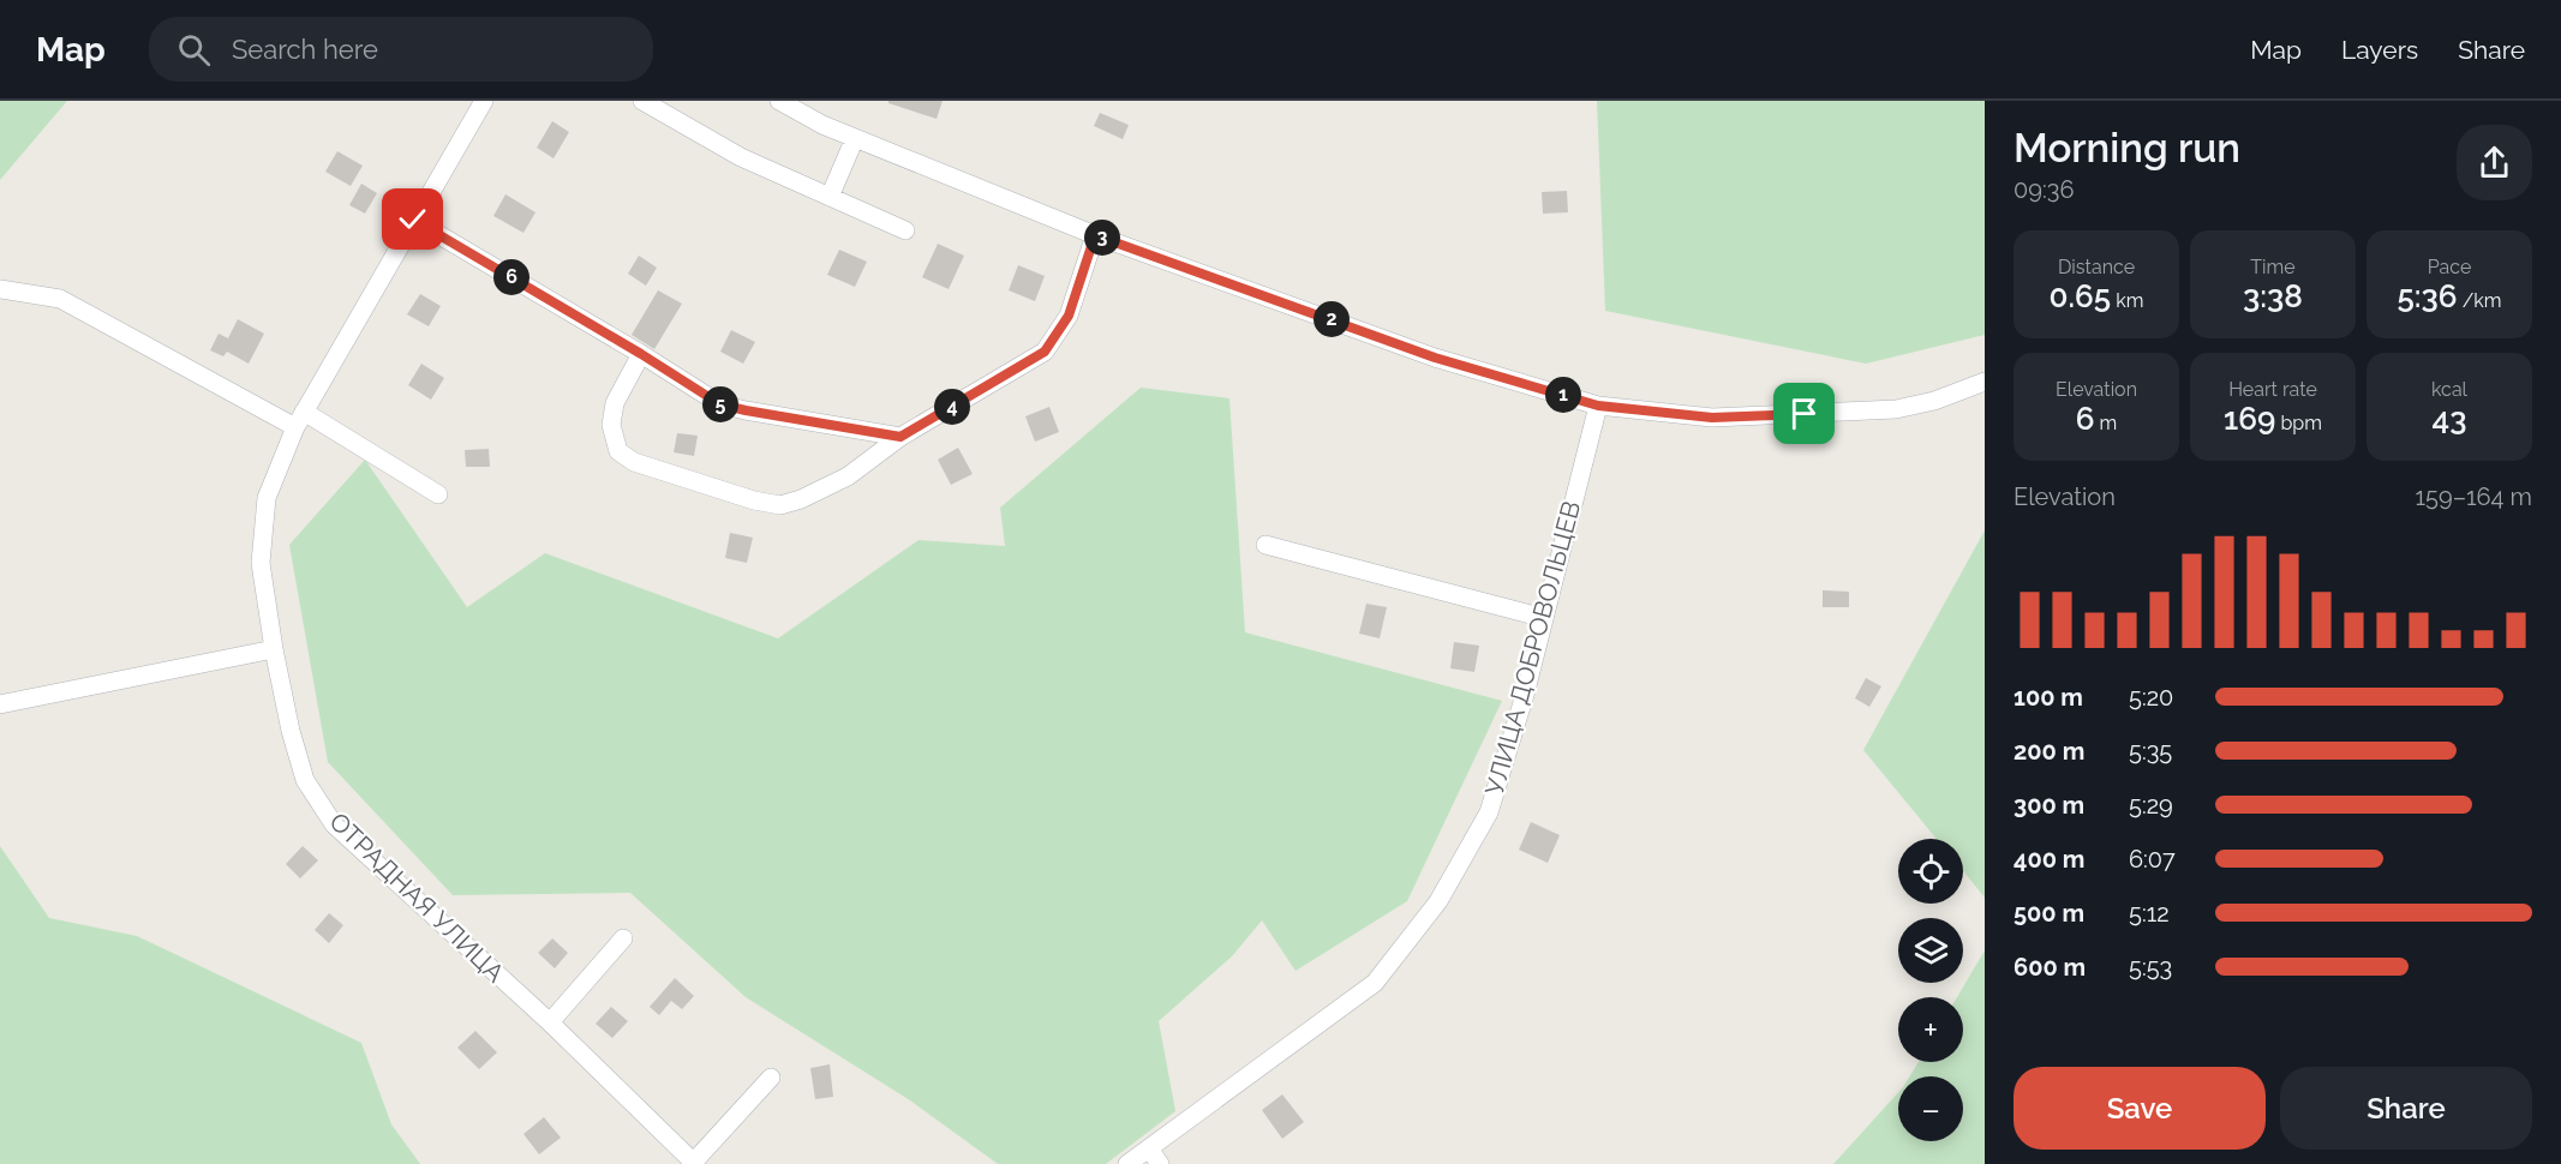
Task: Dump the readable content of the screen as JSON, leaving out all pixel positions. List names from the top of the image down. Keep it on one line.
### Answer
{"streets":{"street":["УЛИЦА ДОБРОВОЛЬЦЕВ","ОТРАДНАЯ УЛИЦА"]},"page":{"header":"Map","search":"Search here","nav":["Map","Layers","Share"],"heading":["Morning run","09:36"],"pins":["3","6","2","1","5","4"],"stats":[["Distance","0.65 km"],["Time","3:38"],["Pace","5:36 /km"],["Elevation","6 m"],["Heart rate","169 bpm"],["kcal","43"]],"chart":["Elevation","159–164 m"],"list":[{"name":"100 m","note":"5:20"},{"name":"200 m","note":"5:35"},{"name":"300 m","note":"5:29"},{"name":"400 m","note":"6:07"},{"name":"500 m","note":"5:12"},{"name":"600 m","note":"5:53"}],"map_buttons":["+","−"],"buttons":["Save","Share"]}}
